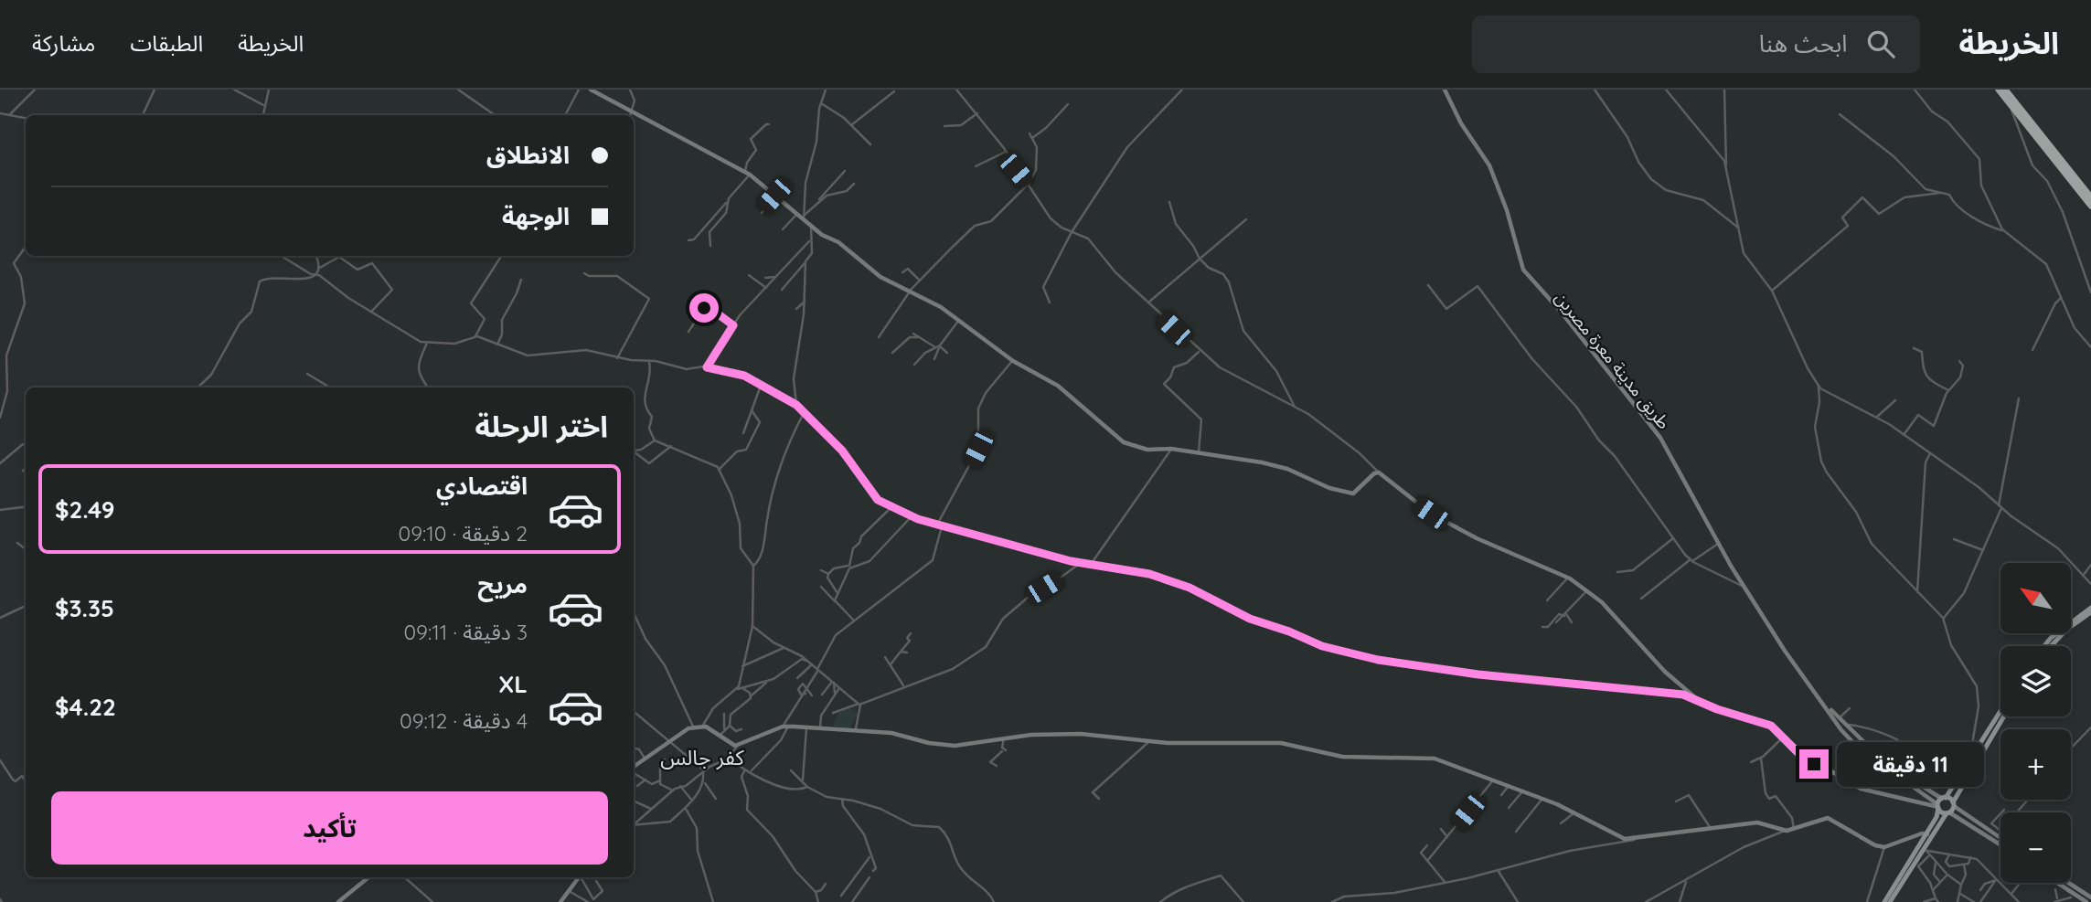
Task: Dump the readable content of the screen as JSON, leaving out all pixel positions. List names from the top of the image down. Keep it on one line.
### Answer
{"streets":{"street":["طريق مدينة معرة مصرين"]},"districts":["كفر جالس"],"north":"top left","page":{"header":"الخريطة","search":"ابحث هنا","nav":["الخريطة","الطبقات","مشاركة"],"banner":["الانطلاق","الوجهة"],"heading":"اختر الرحلة","list":[{"name":"اقتصادي","note":"2 دقيقة · 09:10","value":"$2.49"},{"name":"مريح","note":"3 دقيقة · 09:11","value":"$3.35"},{"name":"XL","note":"4 دقيقة · 09:12","value":"$4.22"}],"map_buttons":["+","−"],"bubble":"11 دقيقة","buttons":"تأكيد"}}
